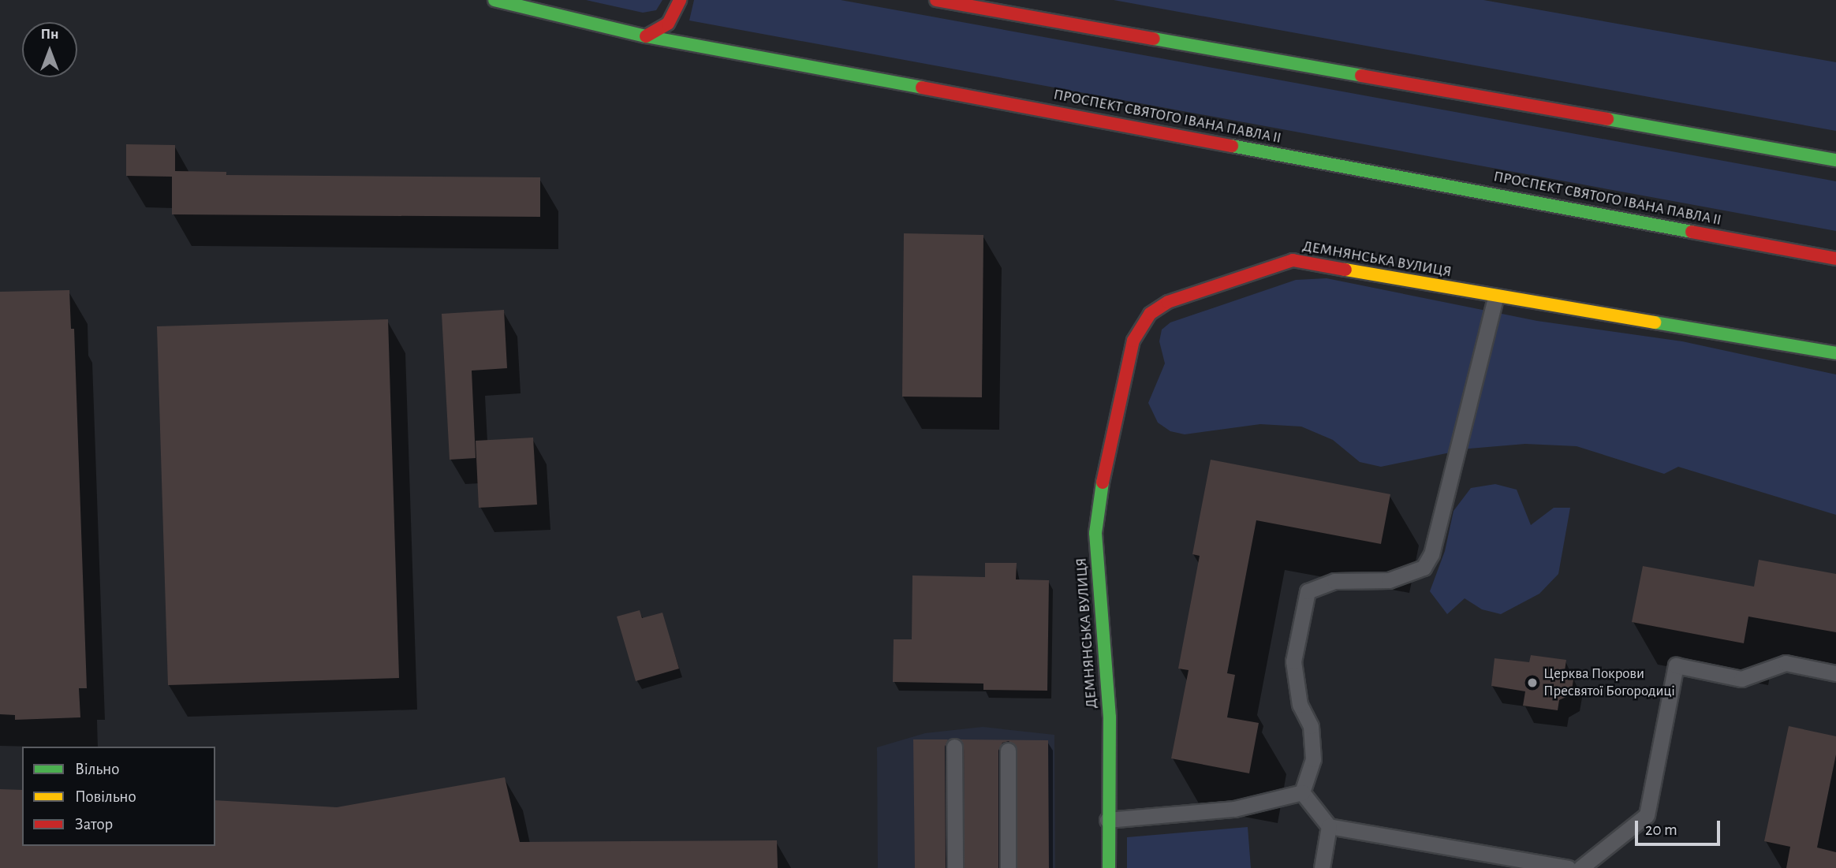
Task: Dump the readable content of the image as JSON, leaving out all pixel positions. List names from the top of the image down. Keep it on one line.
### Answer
{"streets":{"main road":["ПРОСПЕКТ СВЯТОГО ІВАНА ПАВЛА II","ДЕМНЯНСЬКА ВУЛИЦЯ"]},"places":["Церква Покрови Пресвятої Богородиці"],"legend":["Вільно","Повільно","Затор"],"scale_bar":"20 m","north":"top"}
